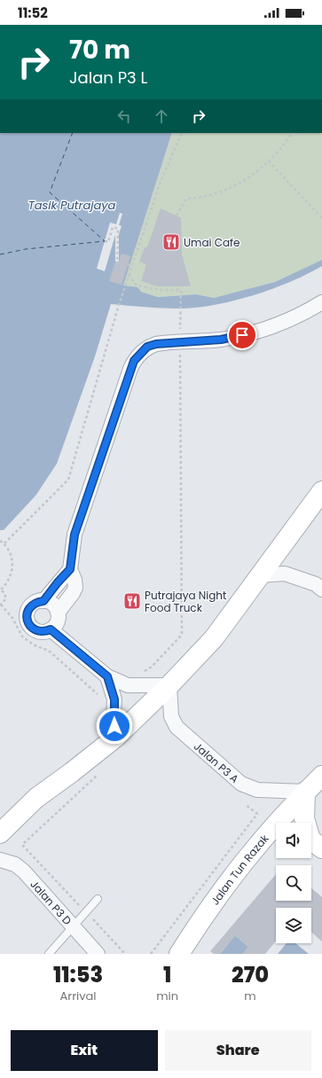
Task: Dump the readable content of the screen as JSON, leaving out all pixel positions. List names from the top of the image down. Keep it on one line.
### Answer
{"streets":{"street":["Jalan P3 A","Jalan Tun Razak","Jalan P3 D"]},"crossings":[["Jalan P3 A","Jalan Tun Razak"]],"water":["Tasik Putrajaya"],"places":{"restaurant":["Umai Cafe","Putrajaya Night Food Truck"]},"page":{"status":"11:52","turn":["70 m","Jalan P3 L"],"eta":["11:53","Arrival","1","min","270","m"],"buttons":["Exit","Share"]}}
